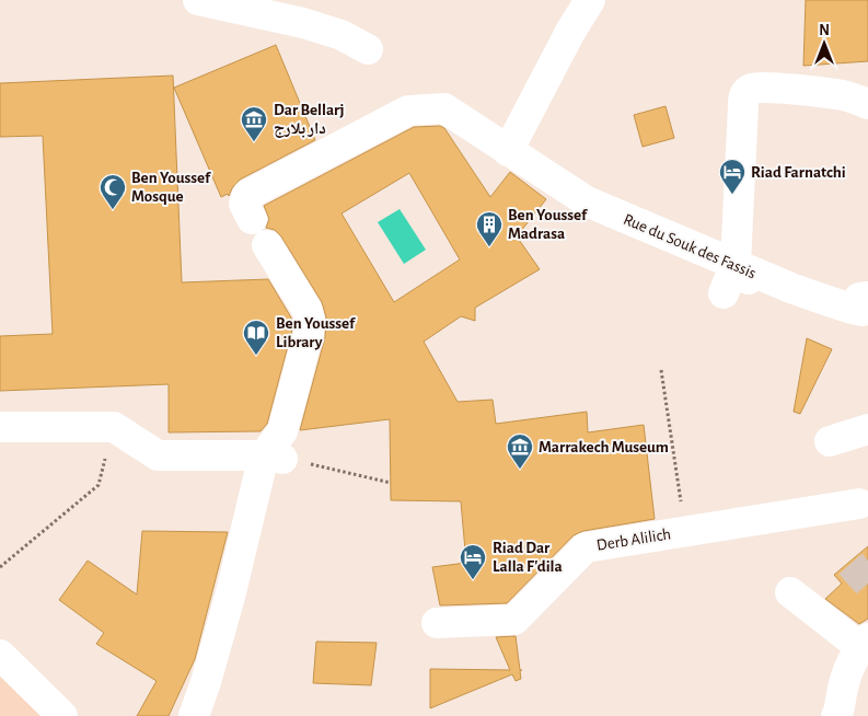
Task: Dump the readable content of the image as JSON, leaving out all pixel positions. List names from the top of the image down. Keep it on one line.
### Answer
{"streets":{"street":["Rue du Souk des Fassis","Derb Alilich"]},"places":{"museum":["Dar Bellarj دار بلارج","Marrakech Museum"],"hotel":["Riad Farnatchi","Riad Dar Lalla F'dila"],"mosque":["Ben Youssef Mosque"],"building":["Ben Youssef Madrasa"],"library":["Ben Youssef Library"]},"north":"top"}
